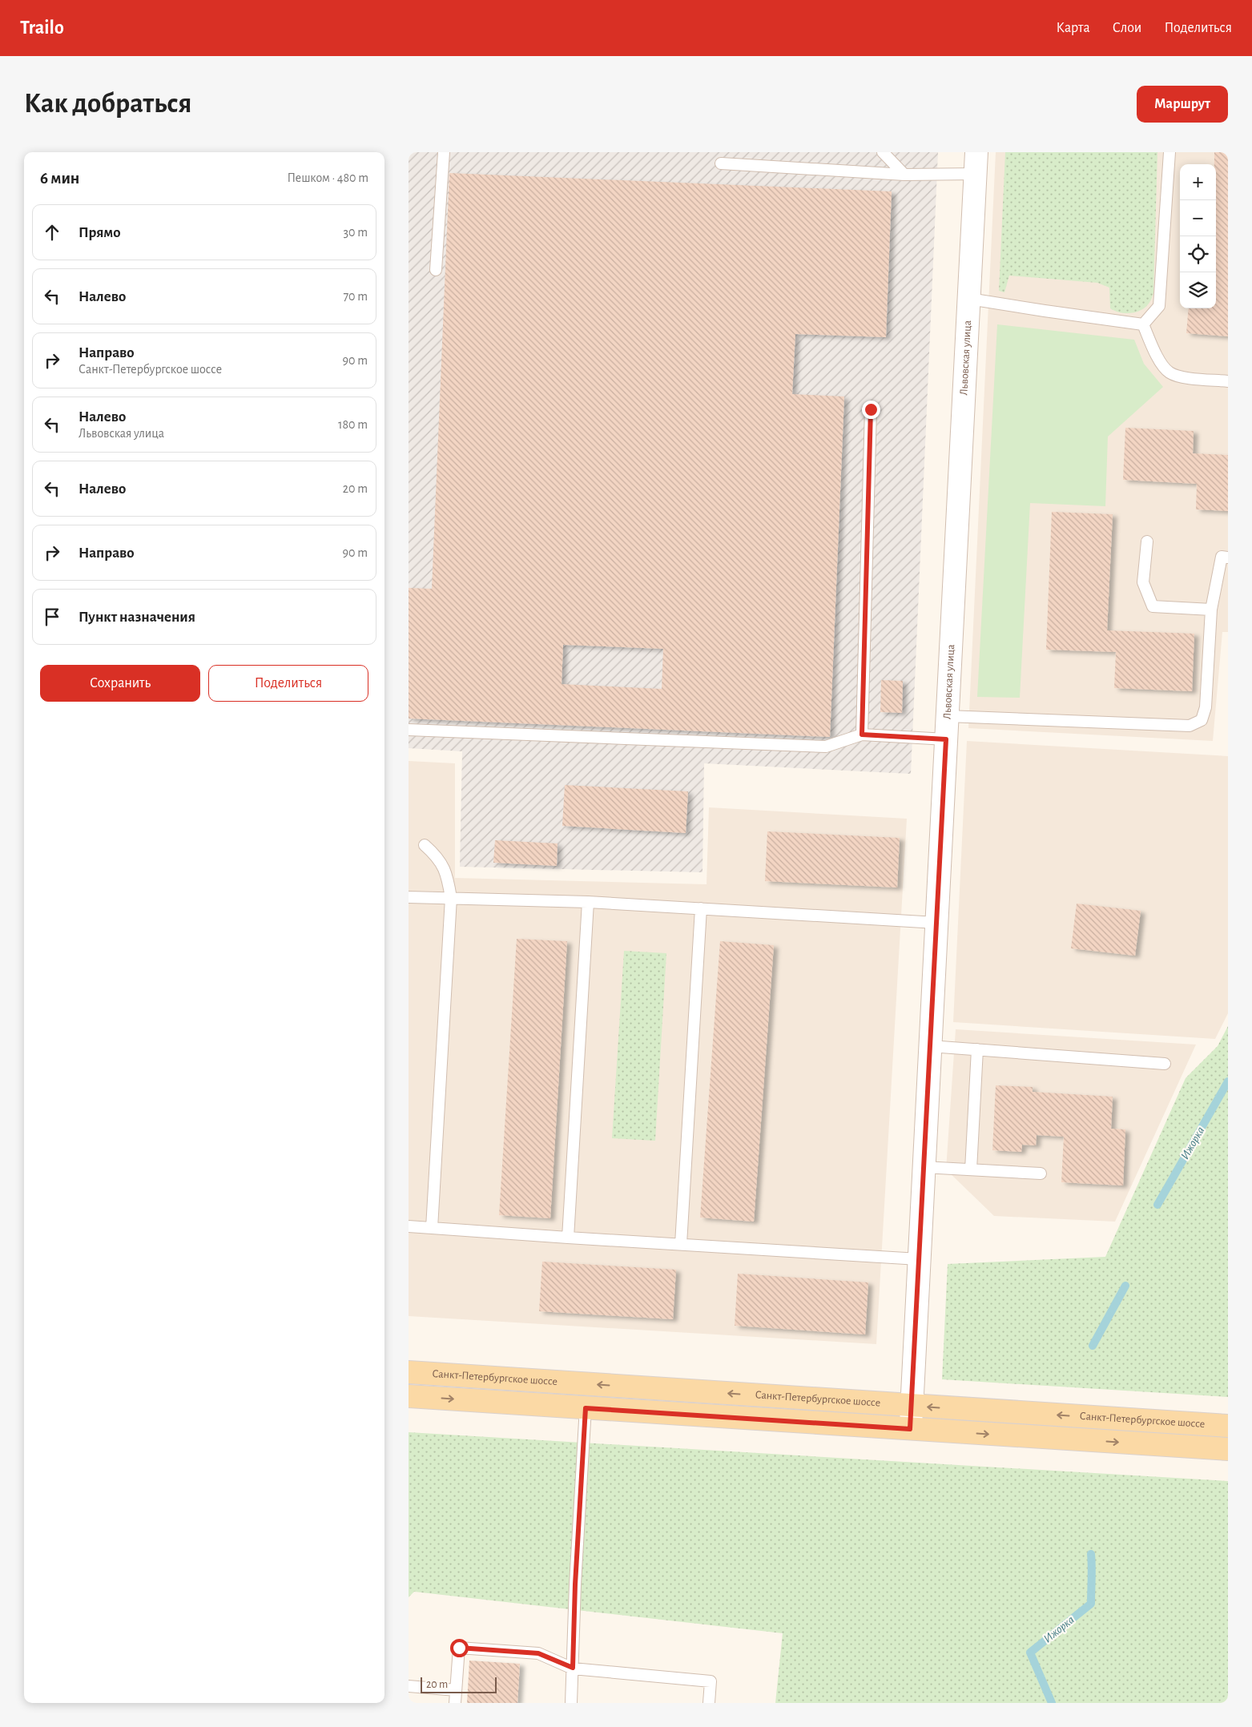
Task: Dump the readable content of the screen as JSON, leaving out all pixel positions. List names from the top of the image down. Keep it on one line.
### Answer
{"streets":{"main road":["Санкт-Петербургское шоссе"],"street":["Львовская улица"]},"crossings":[["Львовская улица","Санкт-Петербургское шоссе"]],"water":["Ижорка"],"scale_bar":"20 m","page":{"header":"Trailo","nav":["Карта","Слои","Поделиться"],"buttons":["Маршрут",["Сохранить","Поделиться"]],"title":"Как добраться","heading":["6 мин","Пешком · 480 m"],"map_buttons":["+","−"],"list":[["Прямо","30 m"],["Налево","70 m"],["Направо","Санкт-Петербургское шоссе","90 m"],["Налево","Львовская улица","180 m"],["Налево","20 m"],["Направо","90 m"],"Пункт назначения"],"scale":"20 m"}}
